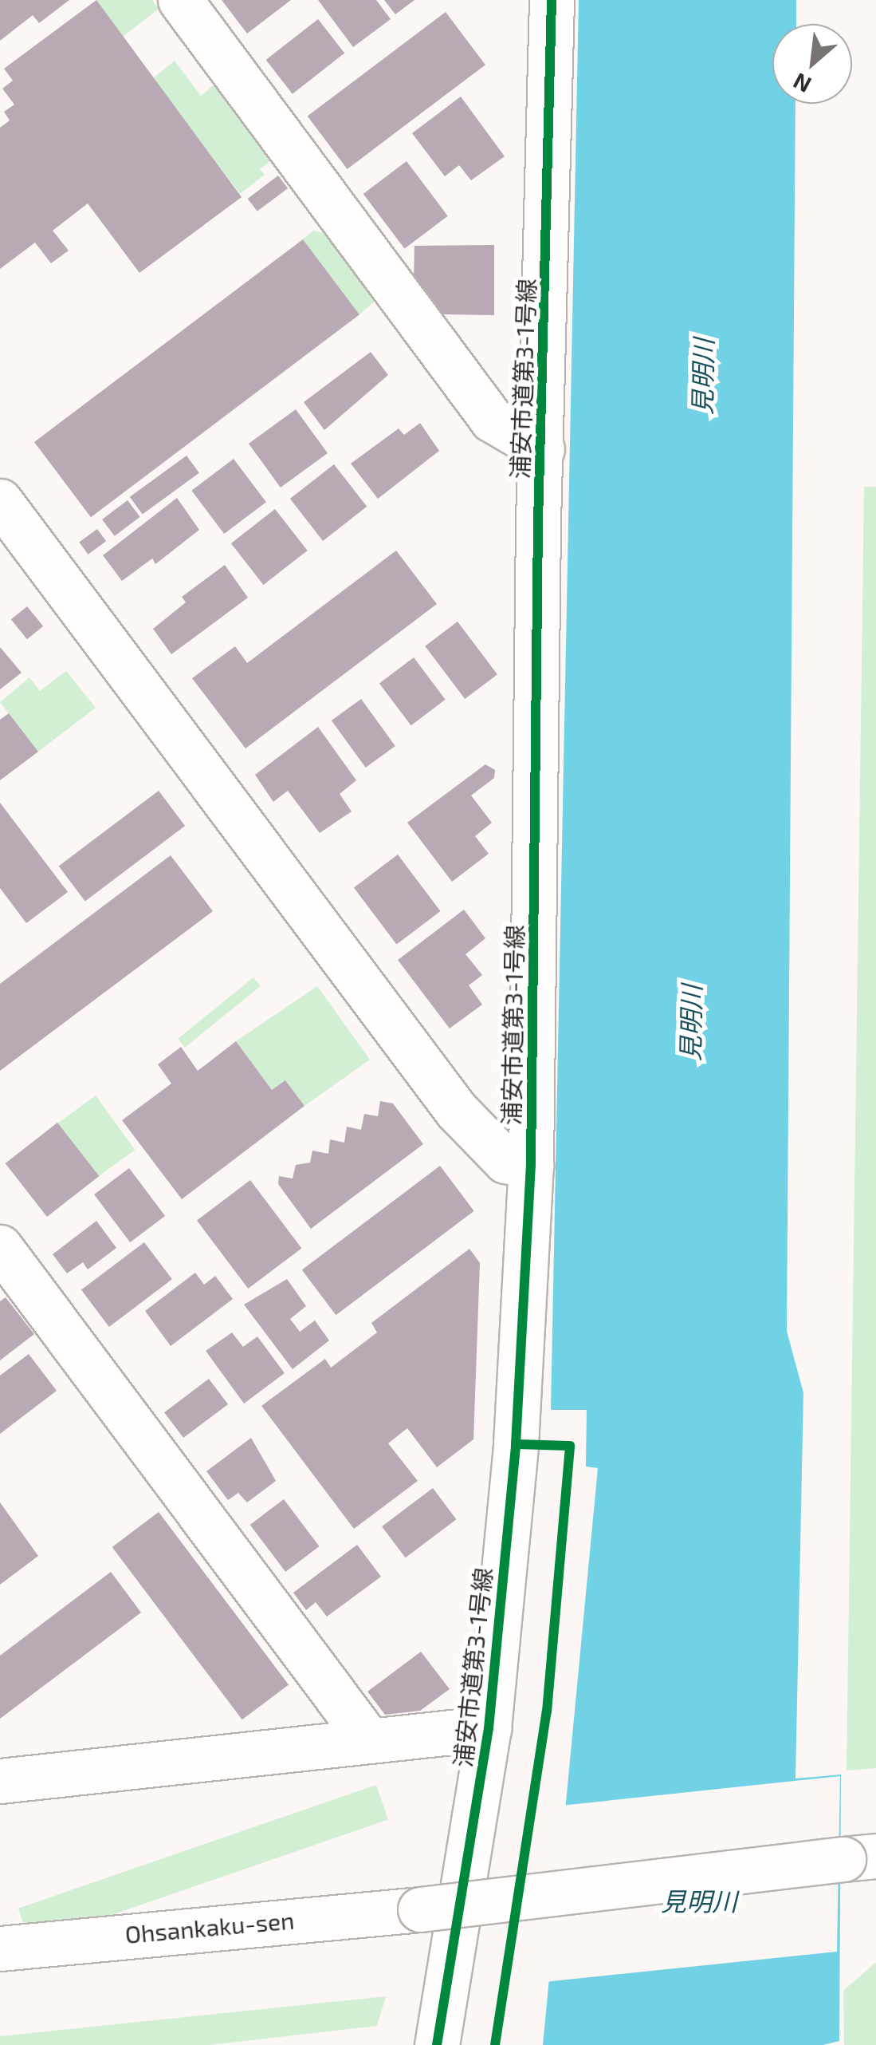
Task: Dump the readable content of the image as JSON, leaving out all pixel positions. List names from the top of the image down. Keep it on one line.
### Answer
{"streets":{"street":["浦安市道第3-1号線","Ohsankaku-sen"]},"water":["見明川"],"north":"bottom left"}
